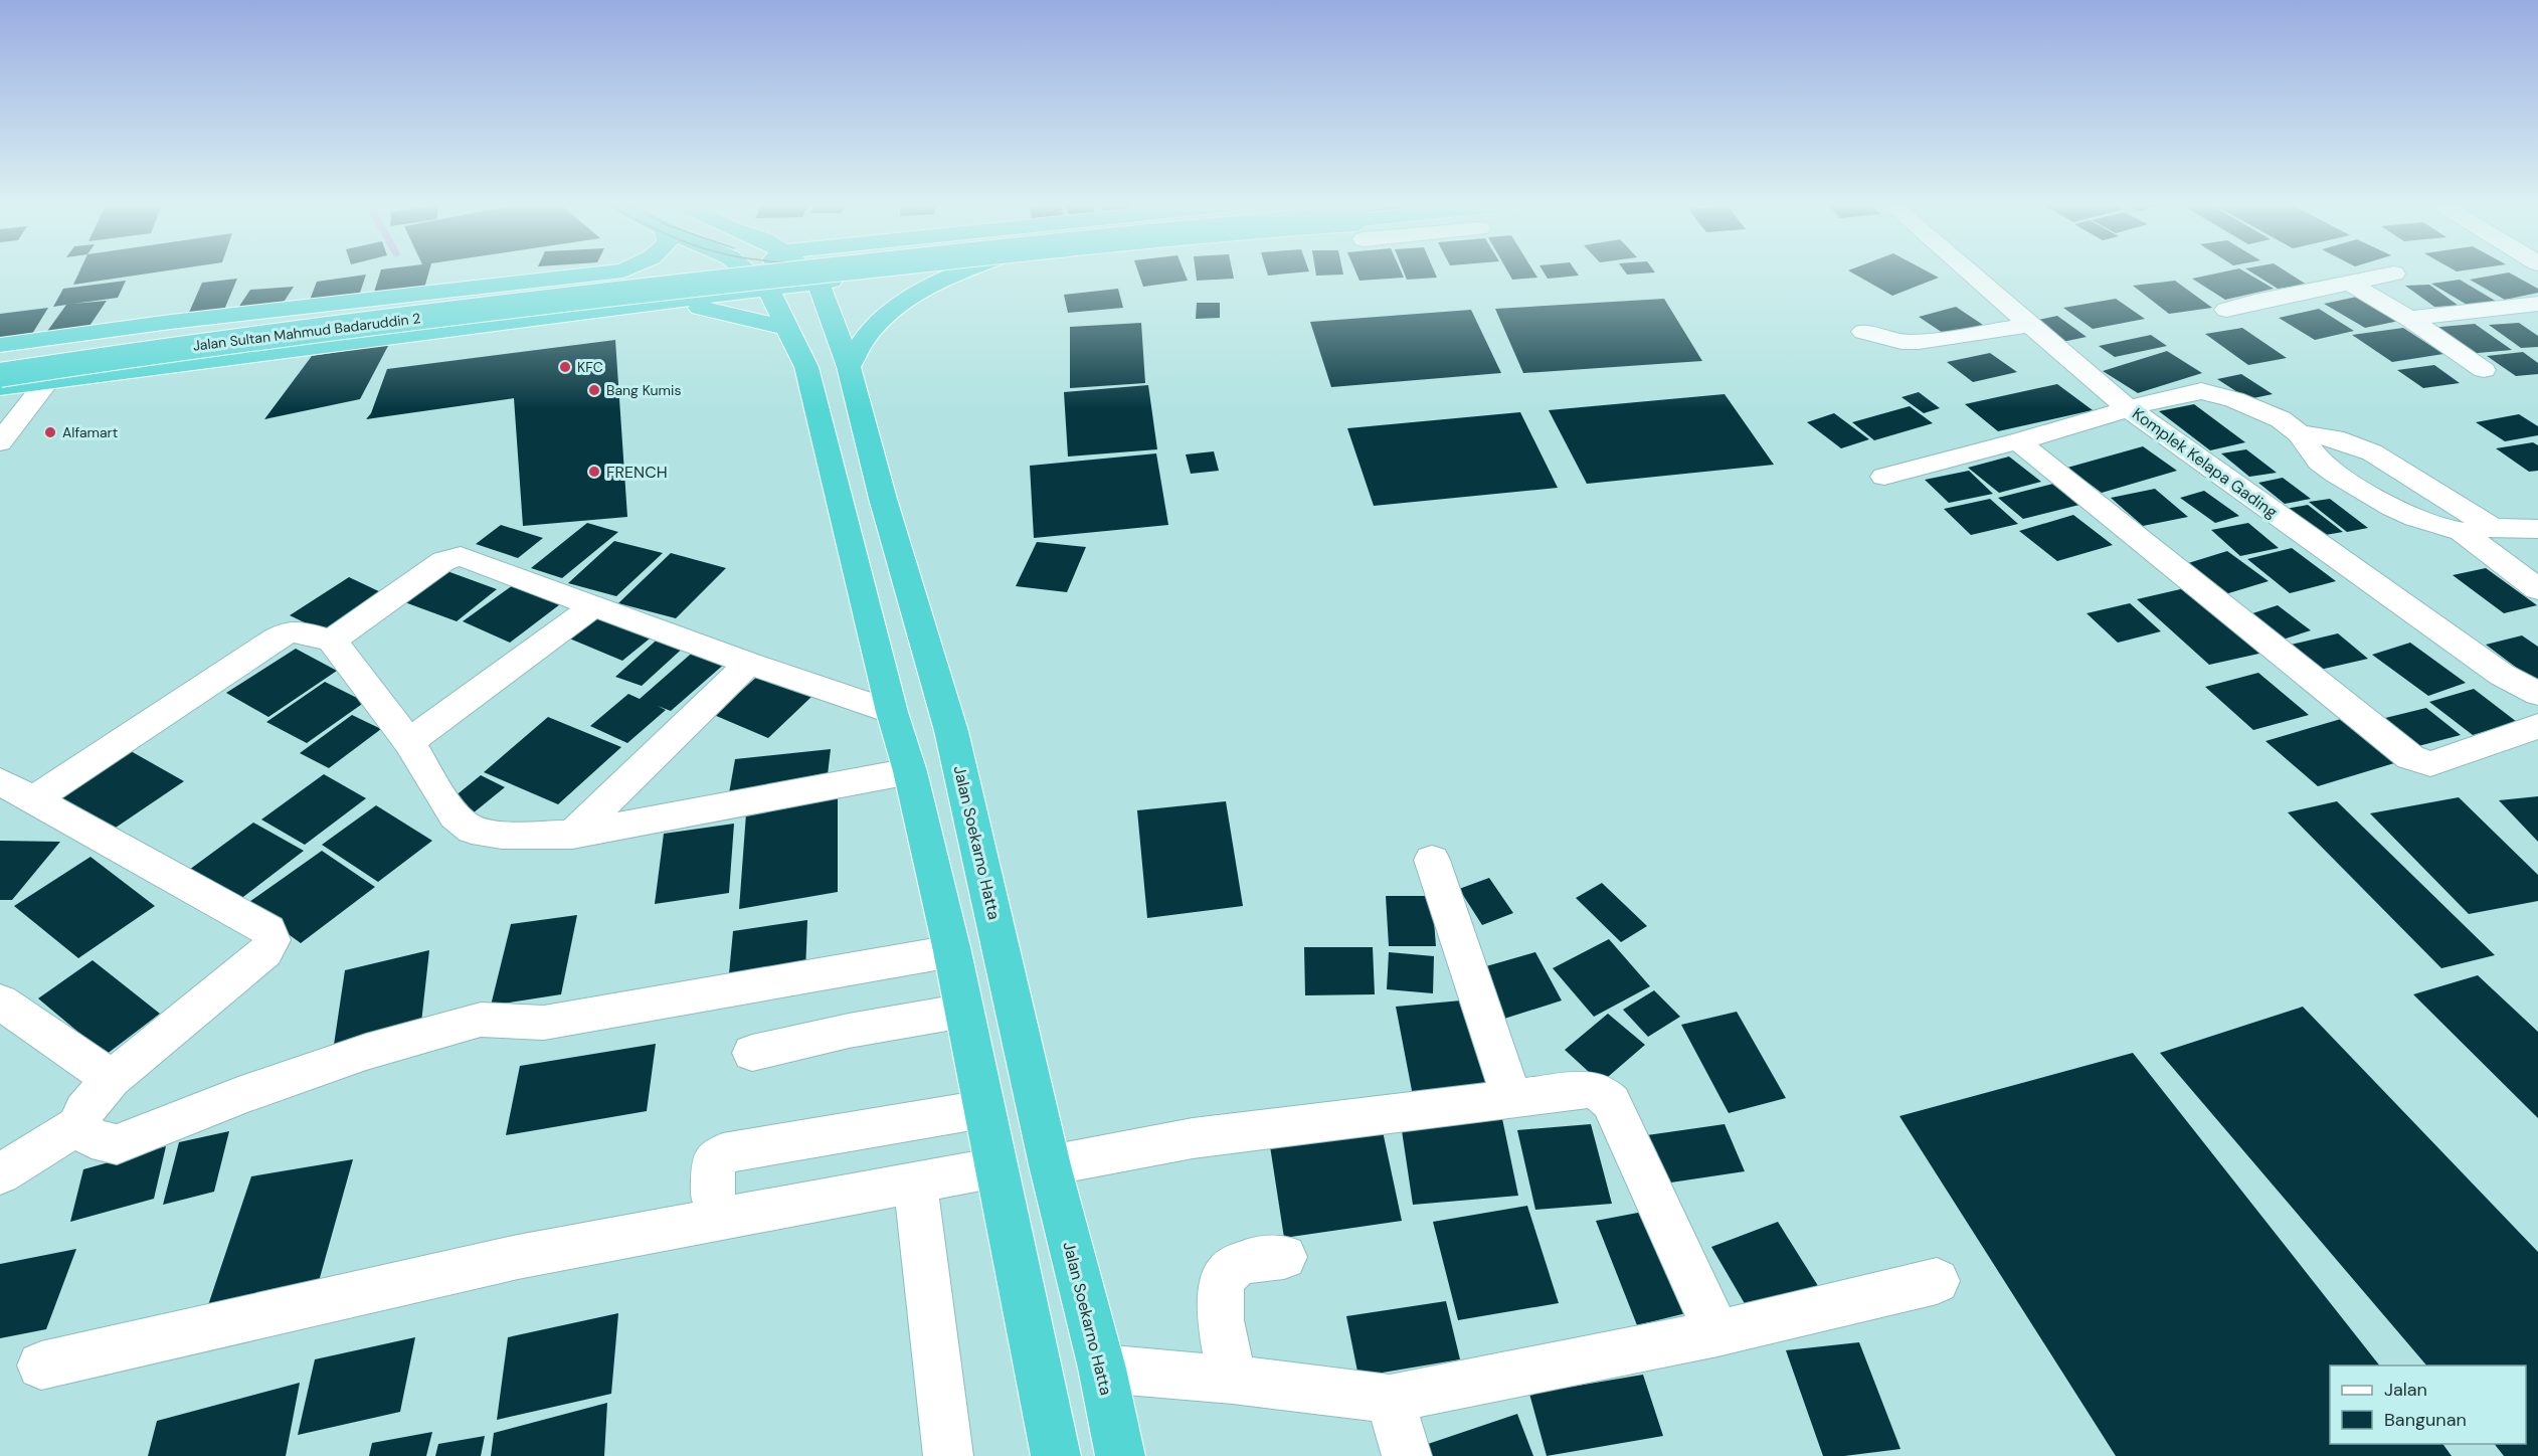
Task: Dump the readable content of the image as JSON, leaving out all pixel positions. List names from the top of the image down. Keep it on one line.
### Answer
{"streets":{"highway":["Jalan Sultan Mahmud Badaruddin 2","Jalan Soekarno Hatta"],"street":["Komplek Kelapa Gading"]},"places":["KFC","Bang Kumis","Alfamart","FRENCH"],"legend":["Jalan","Bangunan"]}
